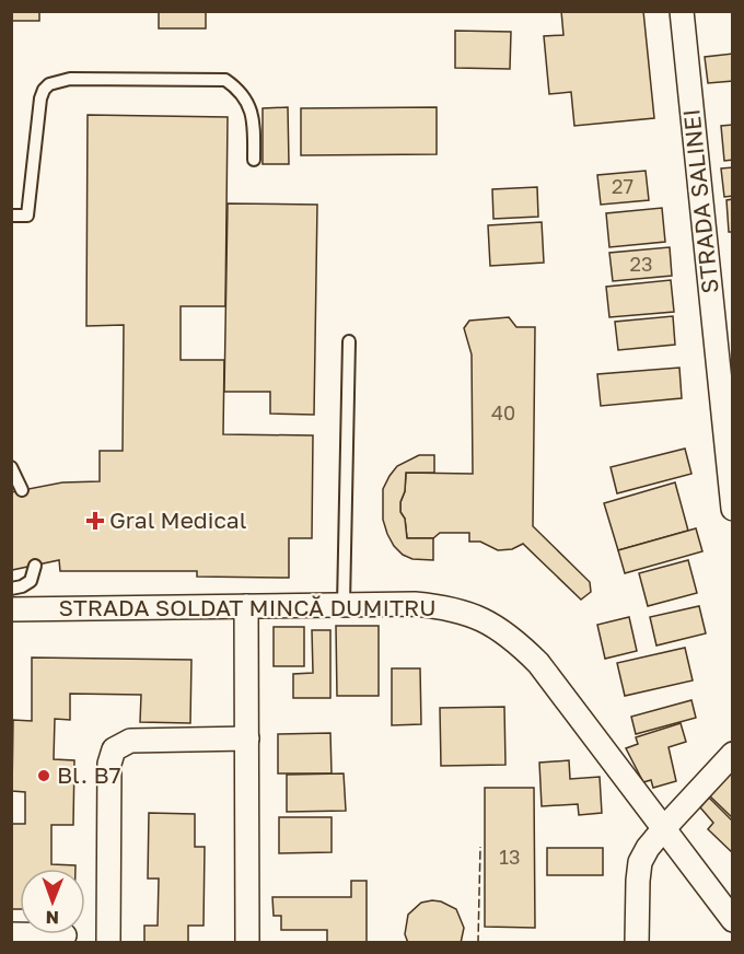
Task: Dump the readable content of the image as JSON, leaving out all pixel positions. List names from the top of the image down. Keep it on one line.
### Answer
{"streets":{"street":["STRADA SALINEI","STRADA SOLDAT MINCĂ DUMITRU"]},"places":{"health":["Gral Medical"],"other":["Bl. B7"]},"house_numbers":["27","23","40","13"],"north":"bottom"}
